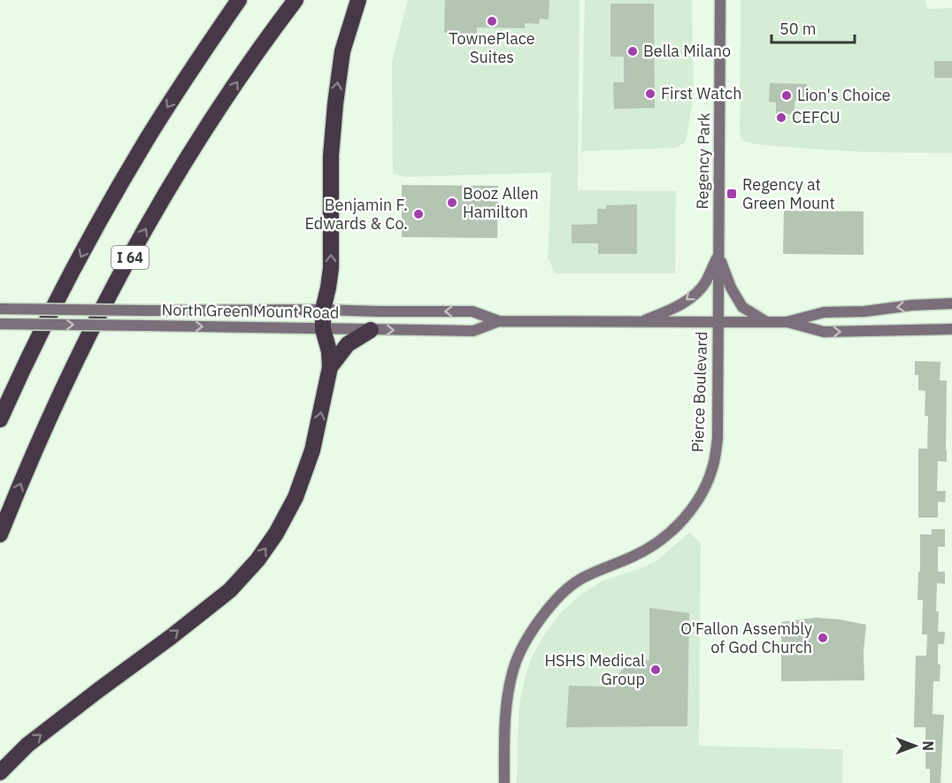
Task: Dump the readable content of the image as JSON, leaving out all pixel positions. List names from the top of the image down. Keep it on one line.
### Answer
{"streets":{"highway":["I 64"],"street":["Regency Park","North Green Mount Road","Pierce Boulevard"]},"crossings":[["Regency Park","North Green Mount Road"],["Regency Park","Pierce Boulevard"],["North Green Mount Road","Pierce Boulevard"]],"places":{"other":["TownePlace Suites","Bella Milano","First Watch","Lion's Choice","CEFCU","Booz Allen Hamilton","Benjamin F. Edwards & Co.","O'Fallon Assembly of God Church","HSHS Medical Group"],"transit":["Regency at Green Mount"]},"scale_bar":"50 m","north":"right"}
